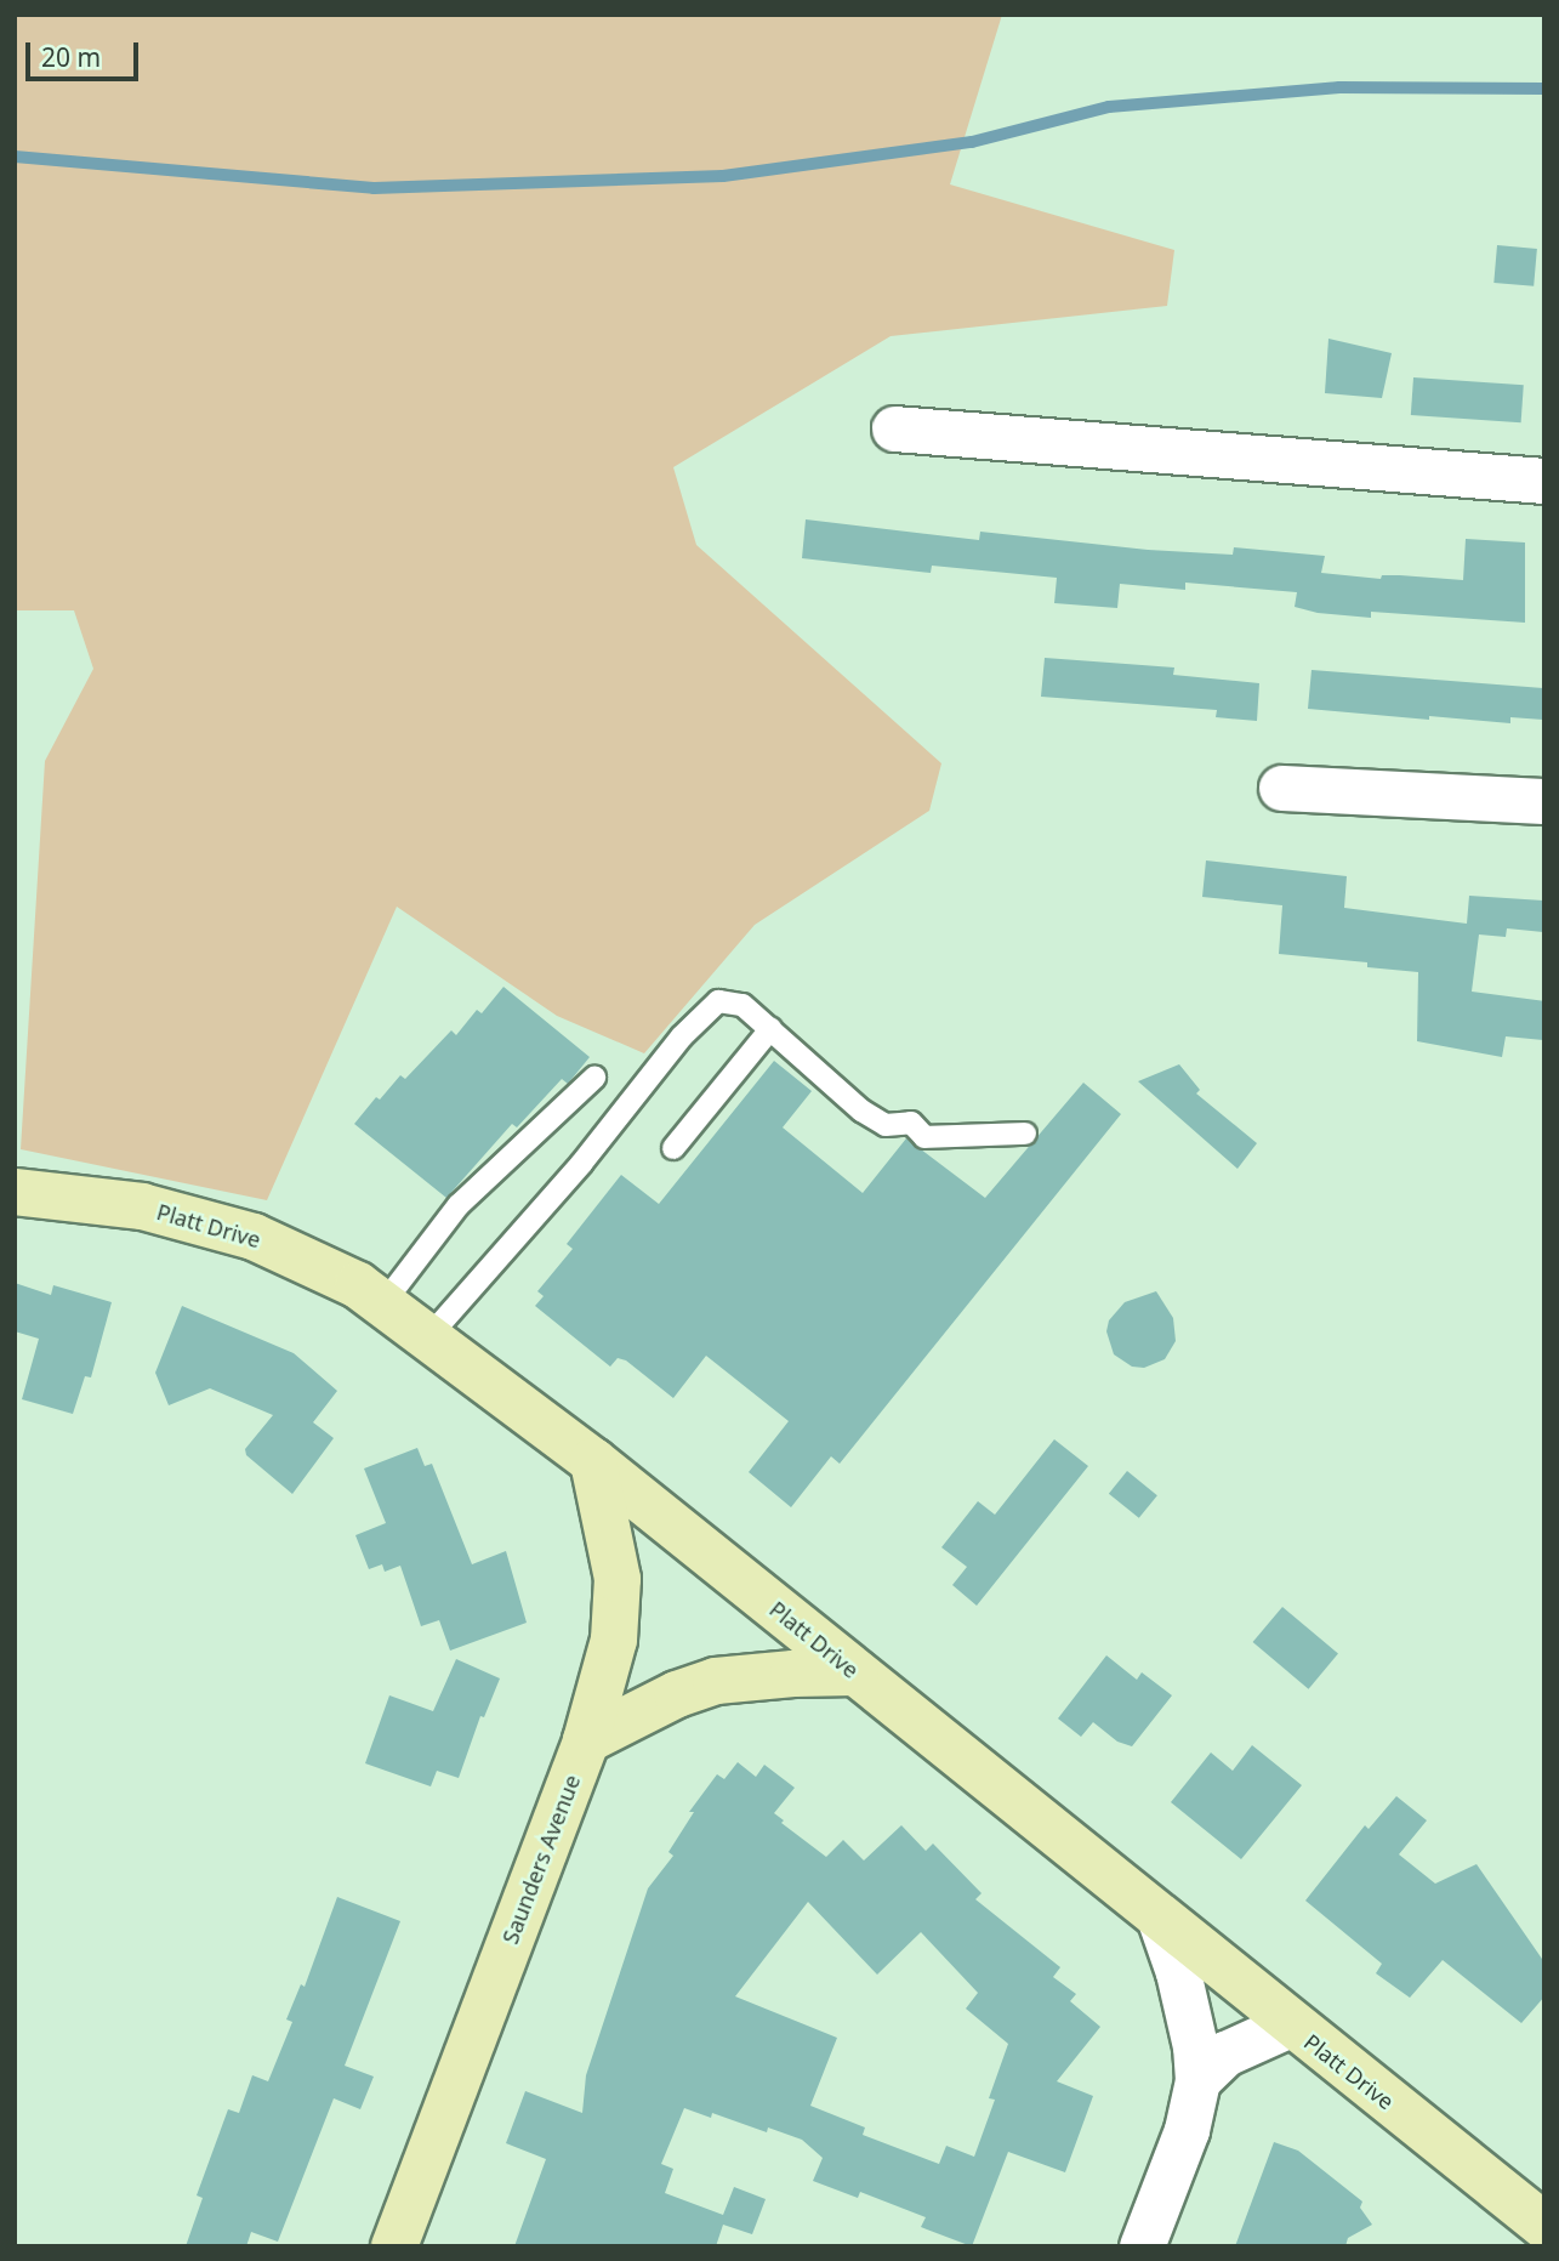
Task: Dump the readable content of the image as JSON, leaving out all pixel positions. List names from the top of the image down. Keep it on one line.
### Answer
{"streets":{"street":["Platt Drive","Saunders Avenue"]},"crossings":[["Platt Drive","Saunders Avenue"]],"scale_bar":"20 m"}
